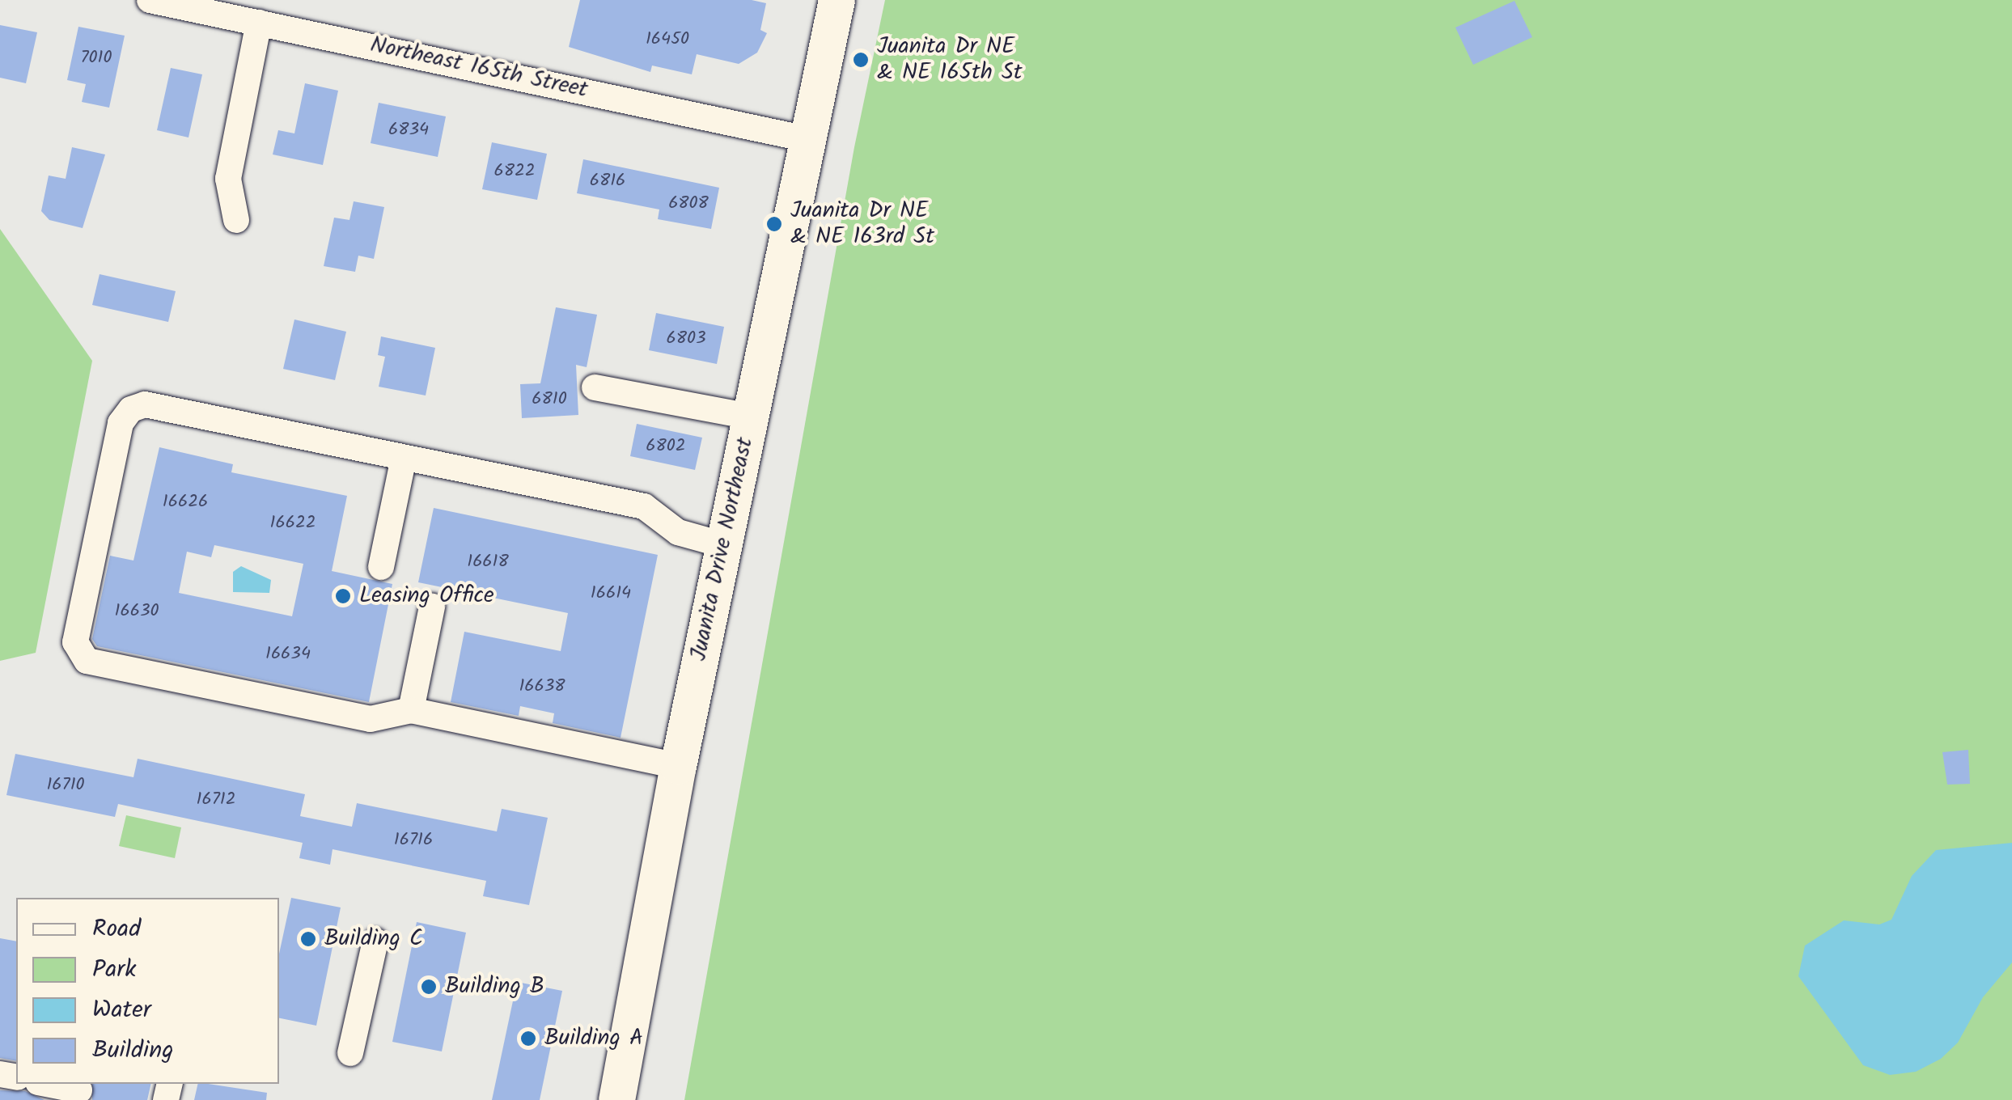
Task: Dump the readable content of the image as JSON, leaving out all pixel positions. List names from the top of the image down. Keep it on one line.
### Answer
{"streets":{"main road":["Juanita Drive Northeast"],"street":["Northeast 165th Street"]},"crossings":[["Northeast 165th Street","Juanita Drive Northeast"]],"places":["Juanita Dr NE & NE 165th St","Juanita Dr NE & NE 163rd St","Leasing Office","Building C","Building B","Building A"],"house_numbers":["16450","7010","6834","6822","6816","6808","6803","6810","6802","16626","16622","16618","16614","16630","16634","16638","16710","16712","16716"],"legend":["Road","Park","Water","Building"]}
